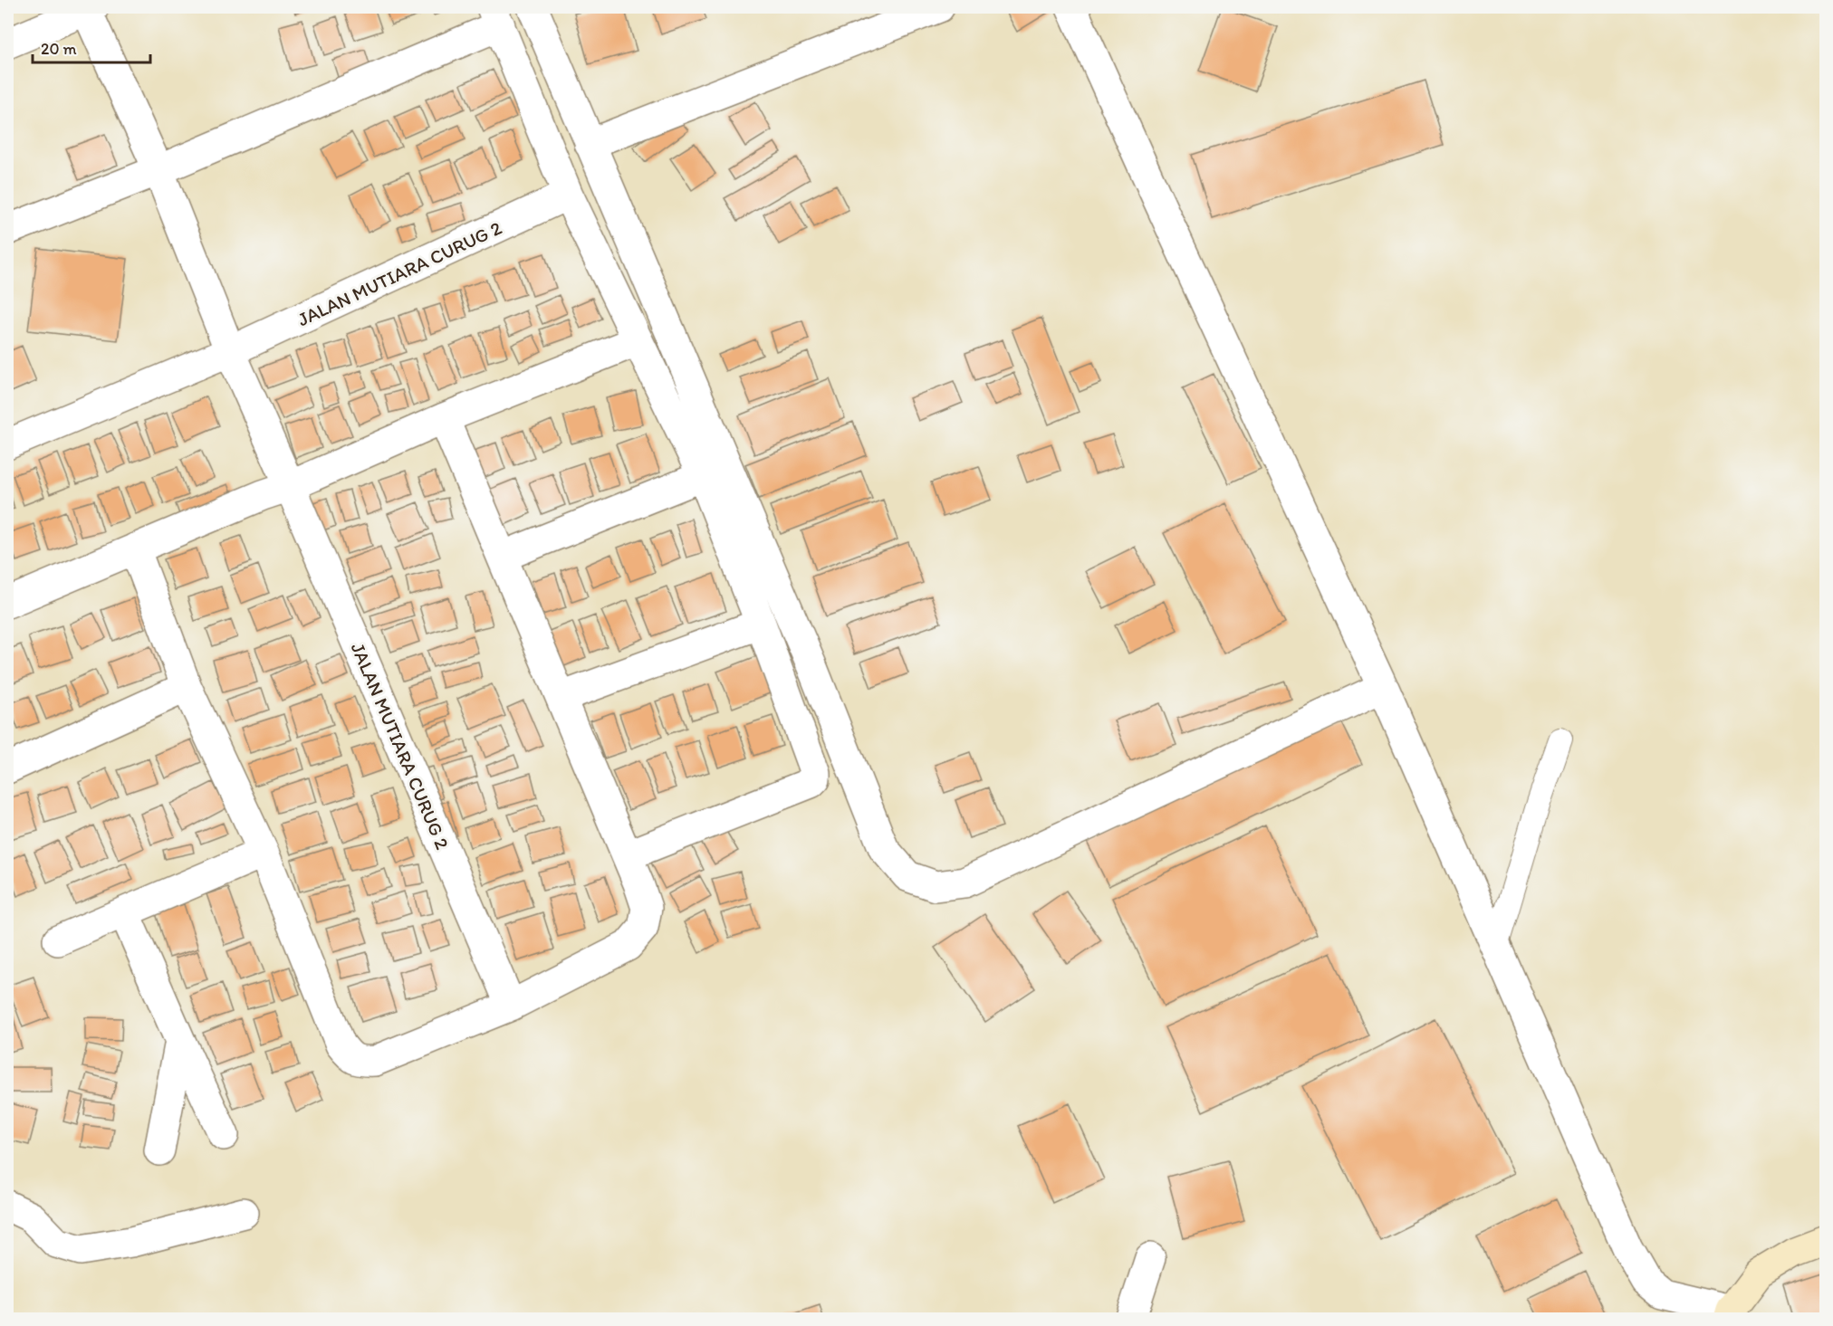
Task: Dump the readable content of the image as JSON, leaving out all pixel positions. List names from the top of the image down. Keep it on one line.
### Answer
{"streets":{"street":["JALAN MUTIARA CURUG 2"]},"scale_bar":"20 m"}
